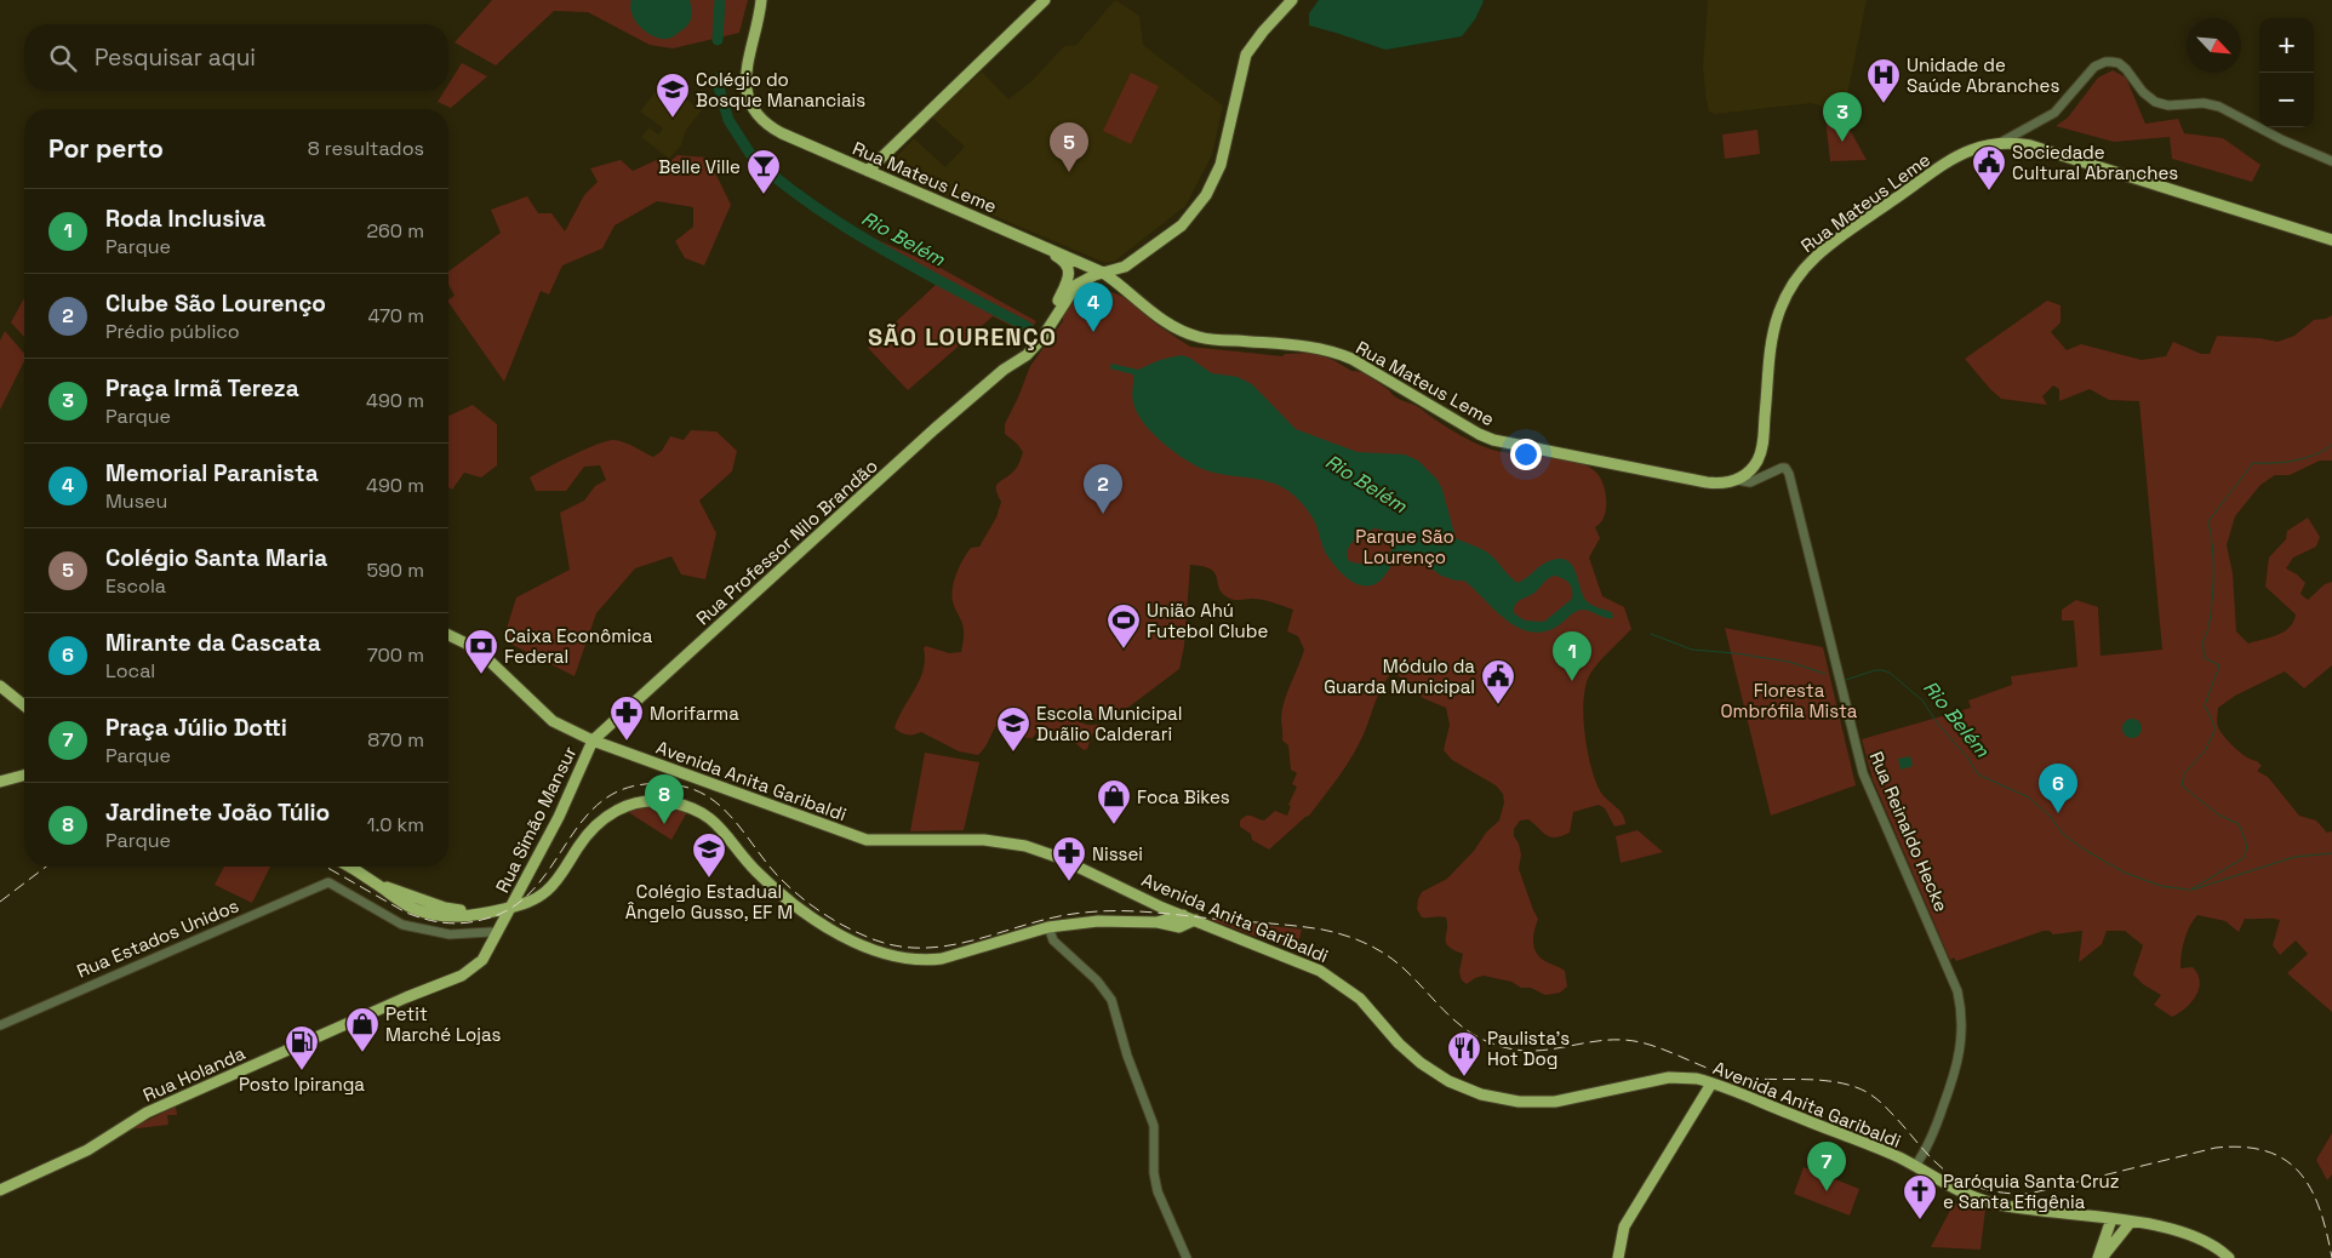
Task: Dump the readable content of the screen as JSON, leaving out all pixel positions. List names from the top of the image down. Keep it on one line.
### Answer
{"streets":{"main road":["Rua Mateus Leme","Rua Professor Nilo Brandão","Avenida Anita Garibaldi","Rua Simão Mansur","Rua Holanda"],"street":["Rua Reinaldo Hecke","Rua Estados Unidos"]},"crossings":[["Rua Mateus Leme","Rua Professor Nilo Brandão"],["Rua Mateus Leme","Rua Reinaldo Hecke"],["Rua Professor Nilo Brandão","Avenida Anita Garibaldi"],["Rua Professor Nilo Brandão","Rua Simão Mansur"],["Avenida Anita Garibaldi","Rua Simão Mansur"],["Avenida Anita Garibaldi","Rua Reinaldo Hecke"],["Rua Simão Mansur","Rua Estados Unidos"],["Rua Simão Mansur","Rua Holanda"]],"districts":["SÃO LOURENÇO"],"water":["Rio Belém"],"parks":["Parque São Lourenço","Floresta Ombrófila Mista"],"places":{"hospital":["Unidade de Saúde Abranches"],"school or university":["Colégio do Bosque Mananciais","Escola Municipal Duãlio Calderari","Colégio Estadual Ângelo Gusso, EF M"],"public building":["Sociedade Cultural Abranches","Módulo da Guarda Municipal"],"bar":["Belle Ville"],"sports":["União Ahú Futebol Clube"],"bank":["Caixa Econômica Federal"],"pharmacy":["Morifarma","Nissei"],"shop":["Foca Bikes","Petit Marché Lojas"],"fuel station":["Posto Ipiranga"],"restaurant":["Paulista's Hot Dog"],"church":["Paróquia Santa Cruz e Santa Efigênia"]},"north":"bottom right","page":{"map_buttons":["+","−"],"search":"Pesquisar aqui","pins":["3","5","4","2","1","6","8","7"],"heading":["Por perto","8 resultados"],"list":[{"mark":"1","name":"Roda Inclusiva","note":"Parque","value":"260 m"},{"mark":"2","name":"Clube São Lourenço","note":"Prédio público","value":"470 m"},{"mark":"3","name":"Praça Irmã Tereza","note":"Parque","value":"490 m"},{"mark":"4","name":"Memorial Paranista","note":"Museu","value":"490 m"},{"mark":"5","name":"Colégio Santa Maria","note":"Escola","value":"590 m"},{"mark":"6","name":"Mirante da Cascata","note":"Local","value":"700 m"},{"mark":"7","name":"Praça Júlio Dotti","note":"Parque","value":"870 m"},{"mark":"8","name":"Jardinete João Túlio","note":"Parque","value":"1.0 km"}]}}
